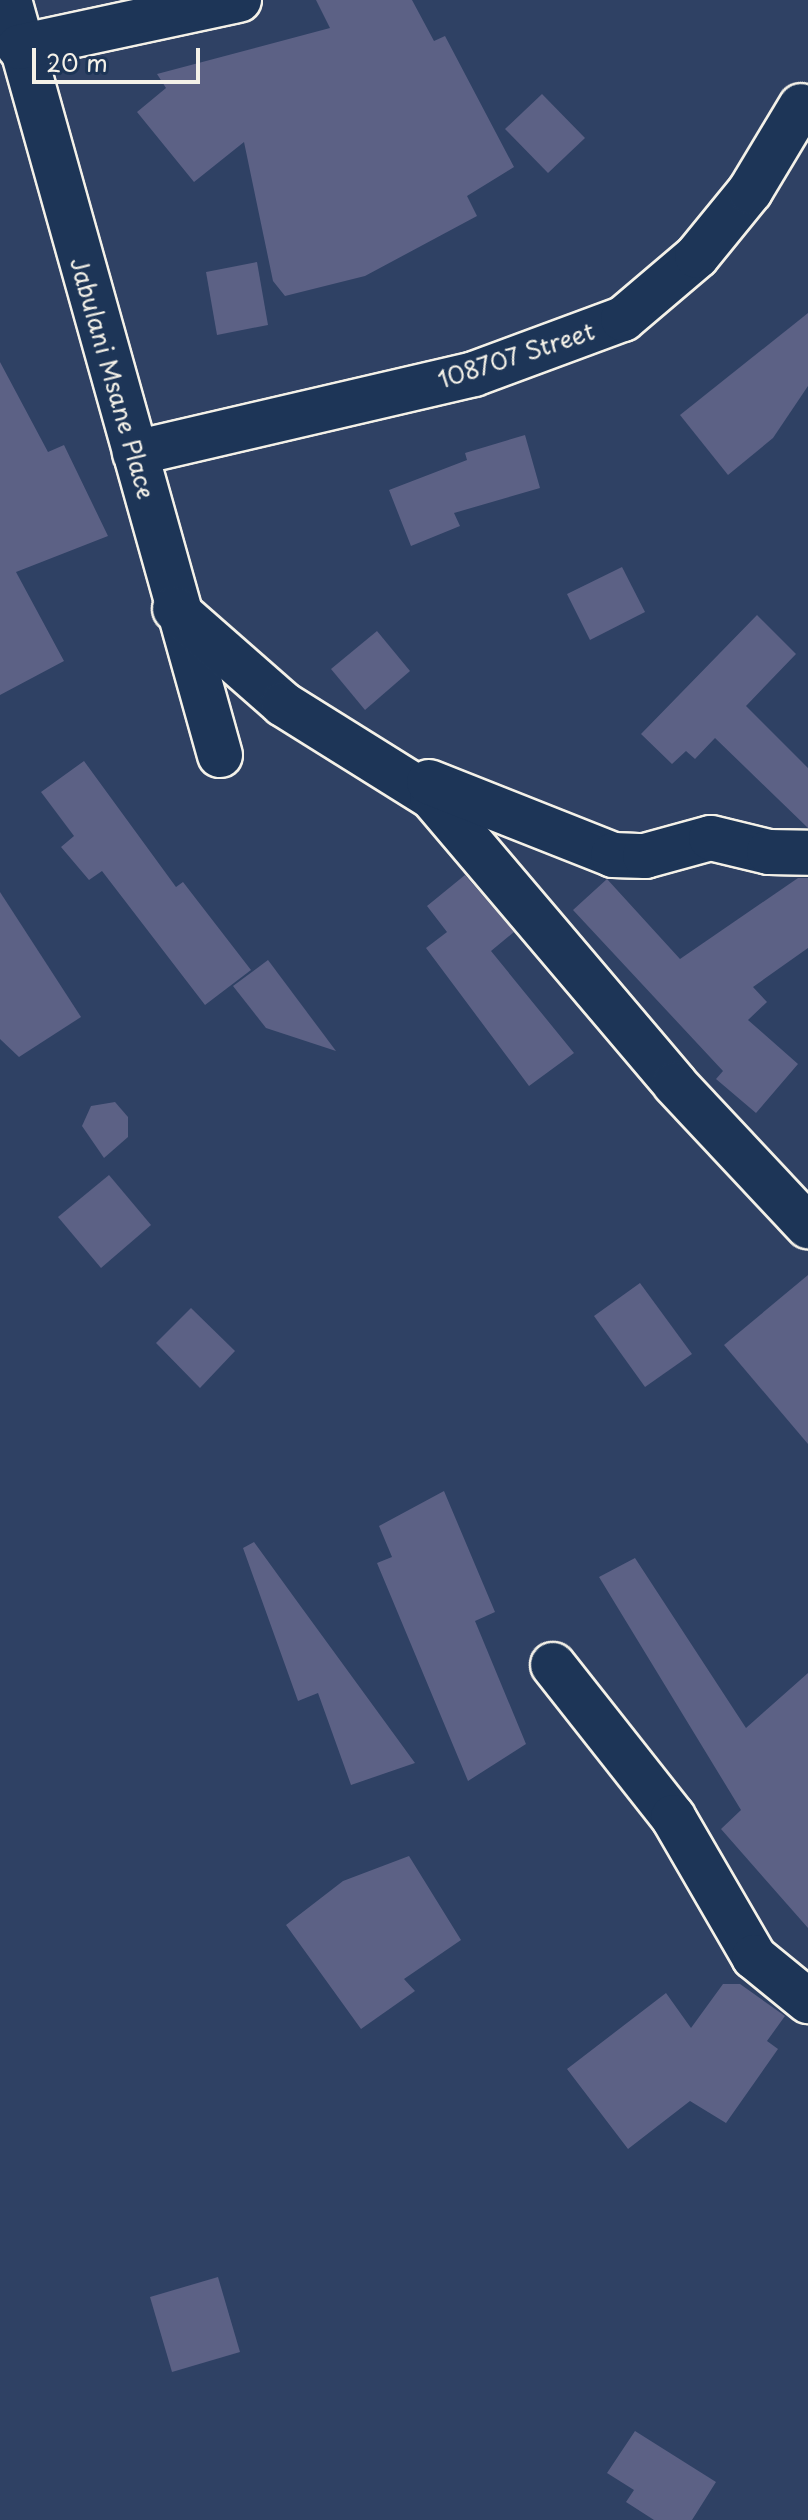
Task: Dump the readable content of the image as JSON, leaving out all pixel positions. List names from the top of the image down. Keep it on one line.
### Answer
{"streets":{"street":["108707 Street","Jabulani Msane Place"]},"crossings":[["108707 Street","Jabulani Msane Place"]],"scale_bar":"20 m"}
